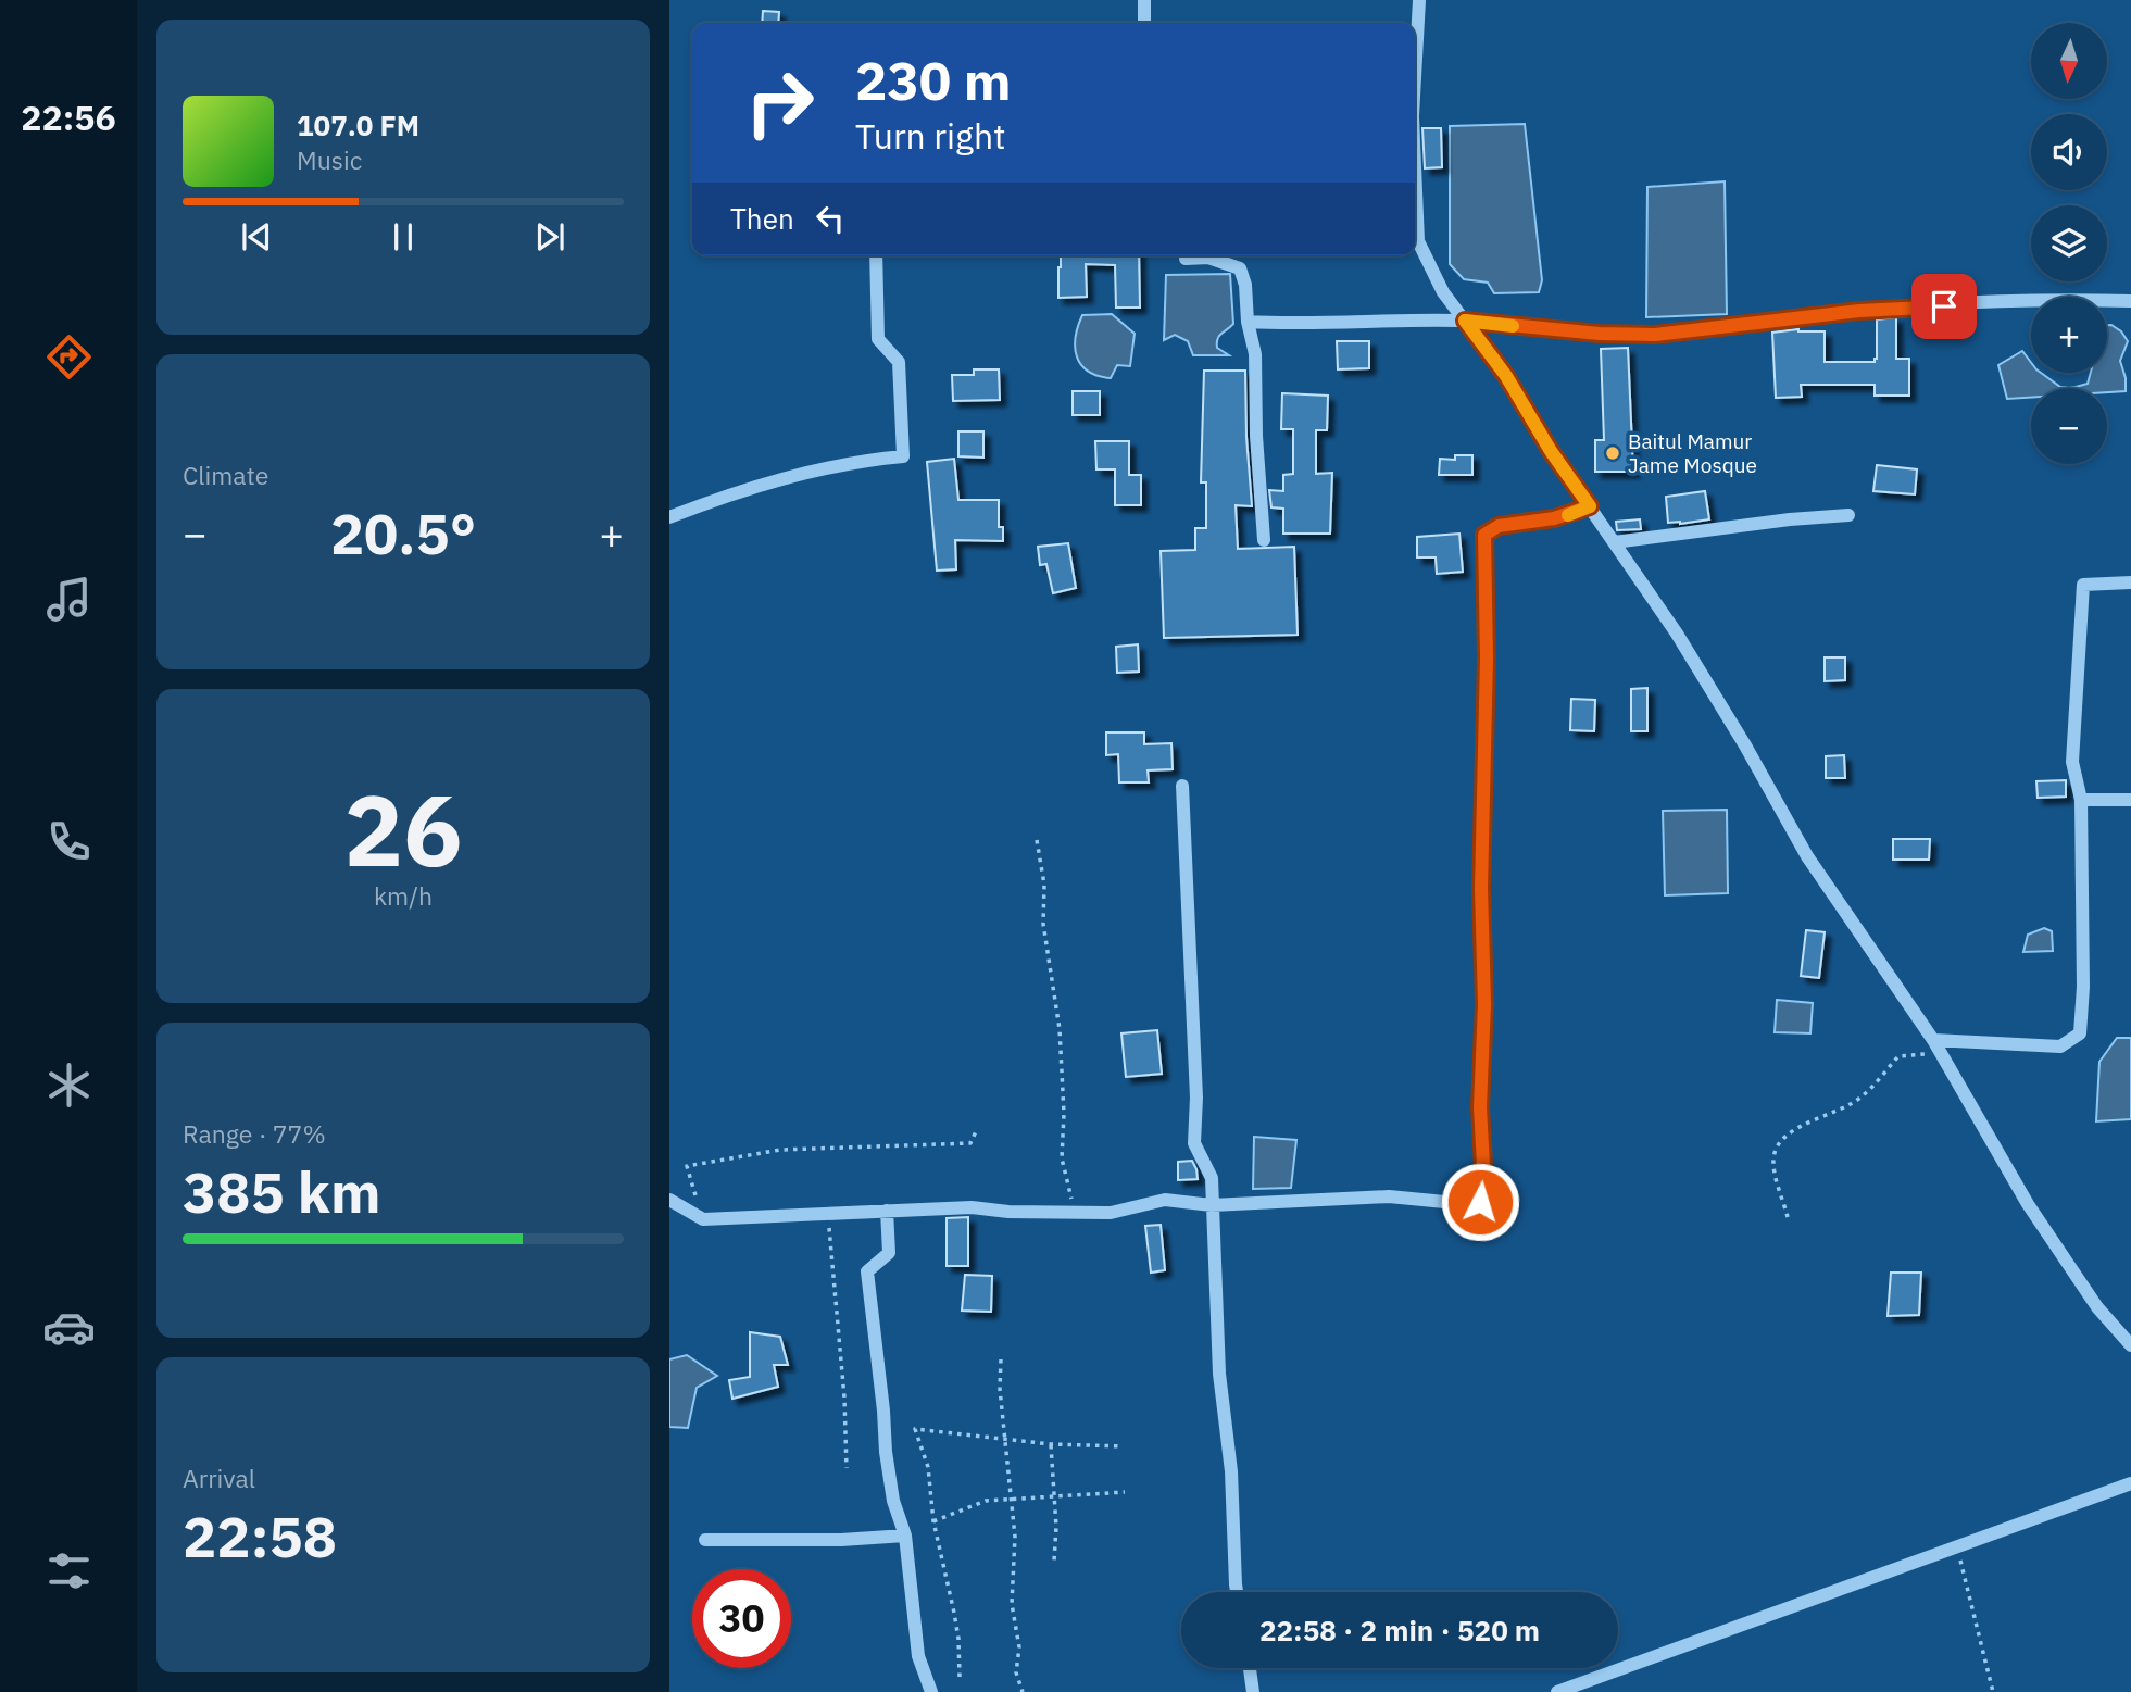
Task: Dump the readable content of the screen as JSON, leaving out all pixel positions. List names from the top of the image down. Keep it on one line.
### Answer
{"places":["Baitul Mamur Jame Mosque"],"north":"bottom","page":{"tabs":"22:56","map_buttons":["+","−"],"turn":["230 m","Turn right"],"song":["107.0 FM","Music"],"then":"Then","tile":["Climate",["26","km/h"],["Range · 77%","385 km"],["Arrival","22:58"]],"heat":["−","20.5°","+"],"limit":"30","trip":"22:58 · 2 min · 520 m"}}
